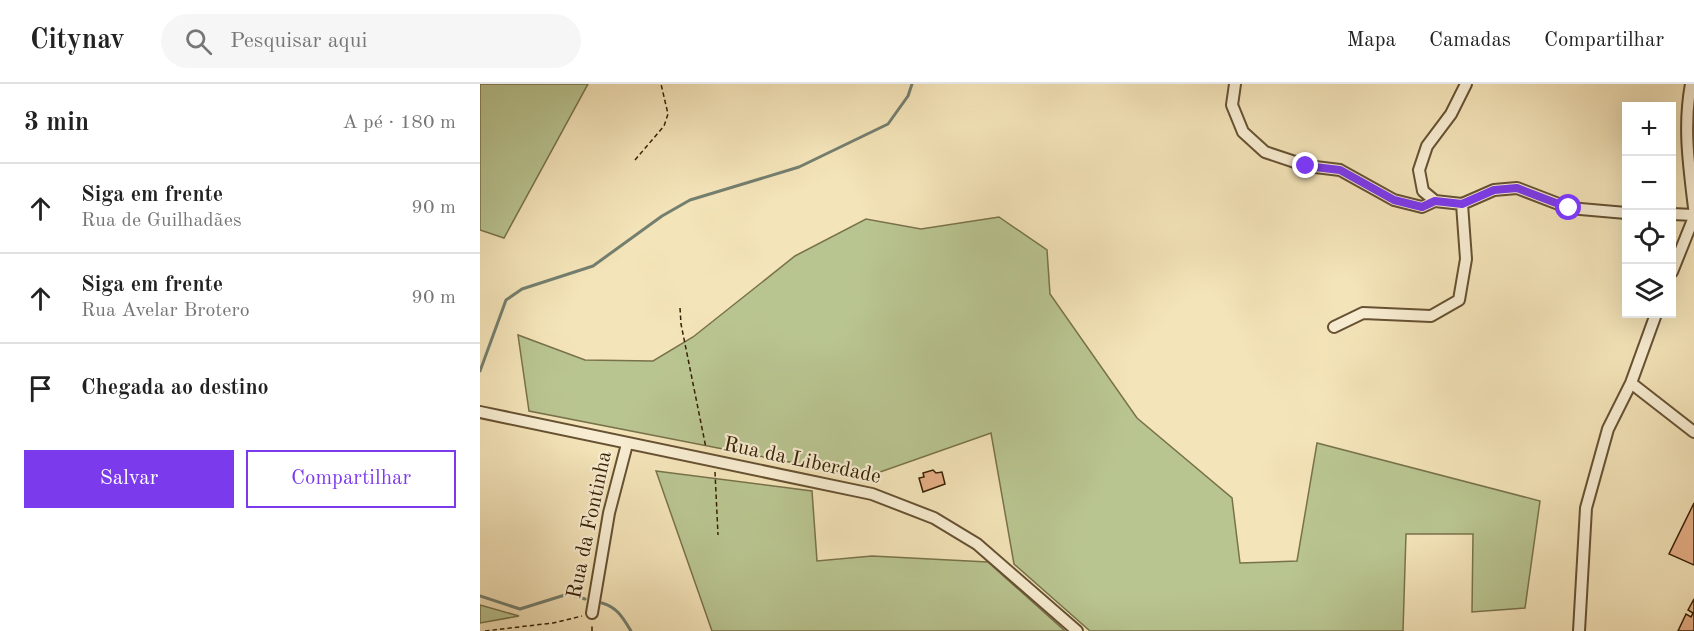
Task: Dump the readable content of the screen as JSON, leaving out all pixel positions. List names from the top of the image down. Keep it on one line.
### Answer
{"streets":{"street":["Rua da Liberdade","Rua da Fontinha"]},"crossings":[["Rua da Liberdade","Rua da Fontinha"]],"page":{"header":"Citynav","search":"Pesquisar aqui","nav":["Mapa","Camadas","Compartilhar"],"heading":["3 min","A pé · 180 m"],"map_buttons":["+","−"],"list":[["Siga em frente","Rua de Guilhadães","90 m"],["Siga em frente","Rua Avelar Brotero","90 m"],"Chegada ao destino"],"buttons":["Salvar","Compartilhar"]}}
